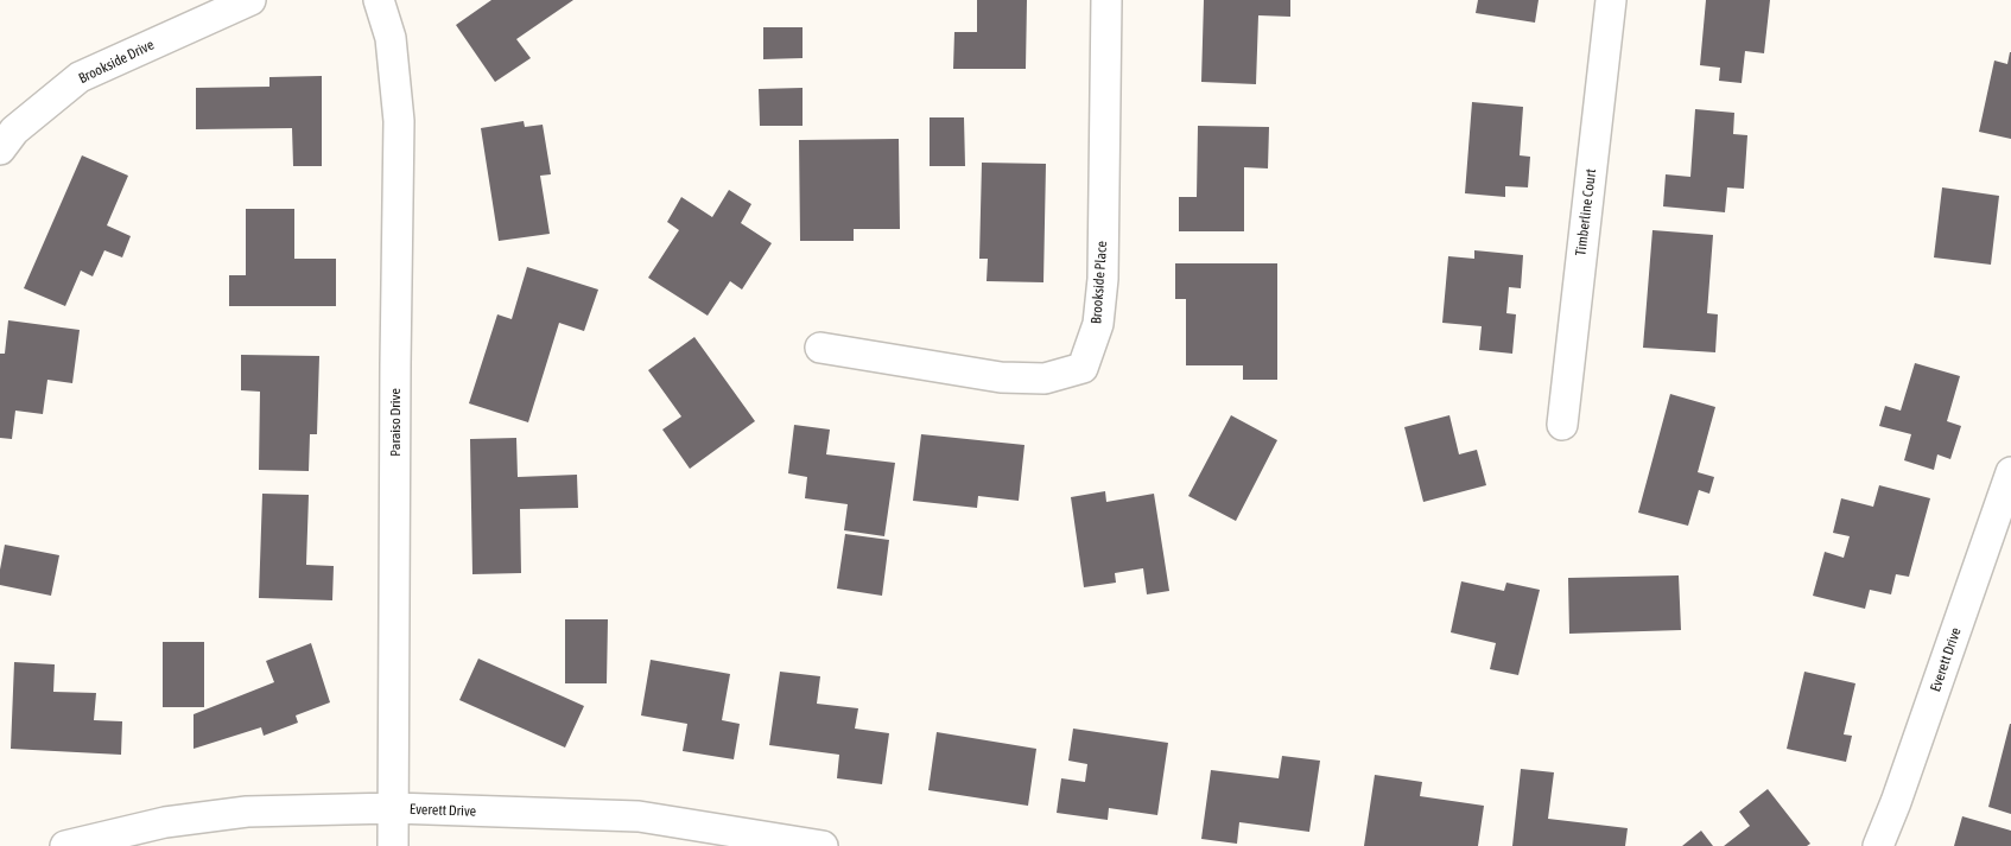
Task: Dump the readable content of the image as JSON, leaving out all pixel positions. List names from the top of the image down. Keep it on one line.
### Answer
{"streets":{"street":["Brookside Drive","Timberline Court","Brookside Place","Paraiso Drive","Everett Drive"]},"crossings":[["Paraiso Drive","Everett Drive"]]}
